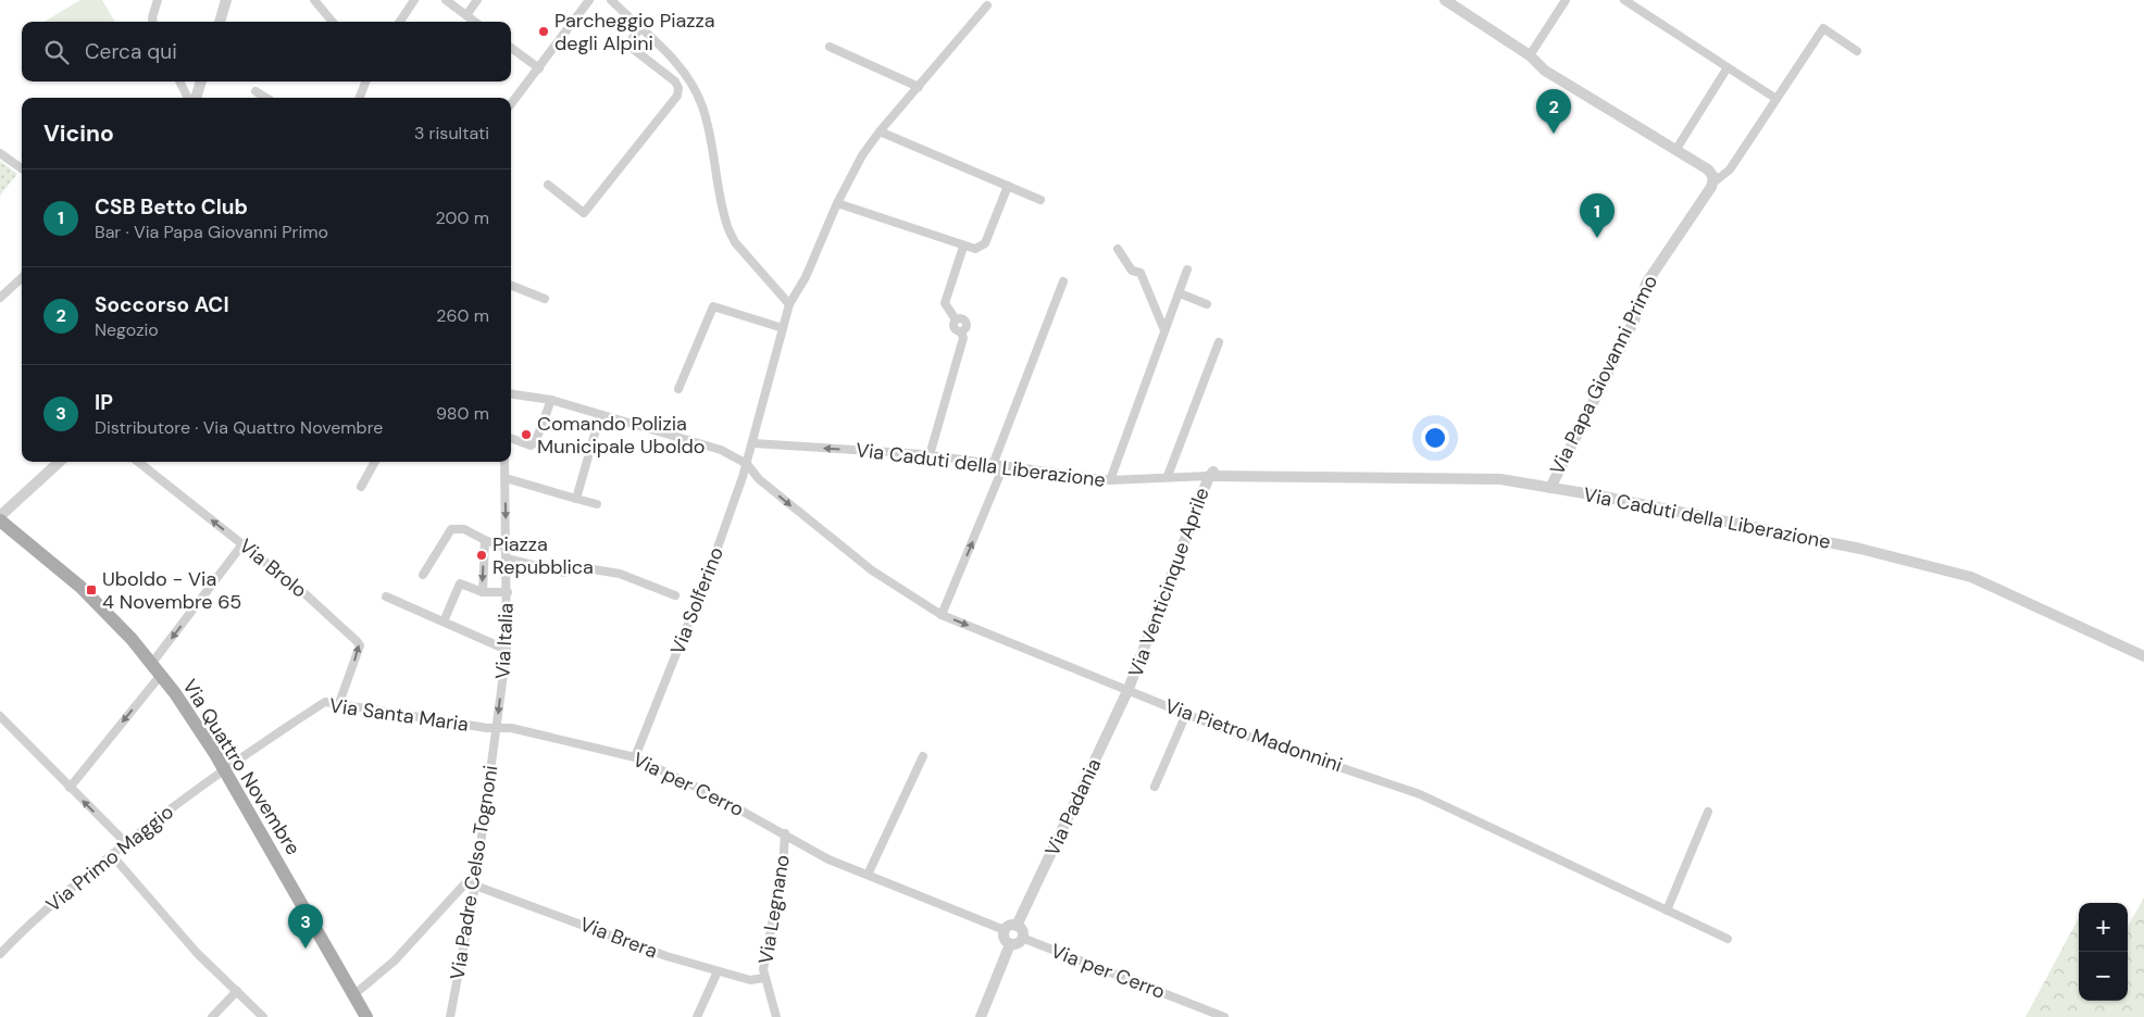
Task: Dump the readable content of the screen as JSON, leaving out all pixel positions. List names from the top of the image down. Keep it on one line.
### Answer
{"streets":{"main road":["Via Quattro Novembre"],"street":["Via Papa Giovanni Primo","Via Caduti della Liberazione","Via Brolo","Via Venticinque Aprile","Via Solferino","Via Italia","Via Santa Maria","Via Pietro Madonnini","Via per Cerro","Via Padania","Via Primo Maggio","Via Padre Celso Tognoni","Via Legnano","Via Brera"]},"crossings":[["Via Papa Giovanni Primo","Via Caduti della Liberazione"],["Via Caduti della Liberazione","Via Venticinque Aprile"],["Via Caduti della Liberazione","Via Solferino"],["Via Brolo","Via Santa Maria"],["Via Venticinque Aprile","Via Pietro Madonnini"],["Via Venticinque Aprile","Via Padania"],["Via Solferino","Via Pietro Madonnini"],["Via Solferino","Via per Cerro"],["Via Italia","Via Santa Maria"],["Via Italia","Via per Cerro"],["Via Italia","Via Padre Celso Tognoni"],["Via Santa Maria","Via Quattro Novembre"],["Via Santa Maria","Via per Cerro"],["Via Santa Maria","Via Primo Maggio"],["Via Santa Maria","Via Padre Celso Tognoni"],["Via Pietro Madonnini","Via Padania"],["Via Quattro Novembre","Via Primo Maggio"],["Via per Cerro","Via Padania"],["Via per Cerro","Via Padre Celso Tognoni"],["Via per Cerro","Via Legnano"],["Via Padre Celso Tognoni","Via Brera"],["Via Legnano","Via Brera"]],"one_way":["Via Brolo","Via Italia"],"places":{"other":["Parcheggio Piazza degli Alpini","Comando Polizia Municipale Uboldo","Piazza Repubblica"],"transit":["Uboldo - Via 4 Novembre 65"]},"page":{"search":"Cerca qui","pins":["2","1","3"],"heading":["Vicino","3 risultati"],"list":[{"mark":"1","name":"CSB Betto Club","note":"Bar · Via Papa Giovanni Primo","value":"200 m"},{"mark":"2","name":"Soccorso ACI","note":"Negozio","value":"260 m"},{"mark":"3","name":"IP","note":"Distributore · Via Quattro Novembre","value":"980 m"}],"map_buttons":["+","−"]}}
